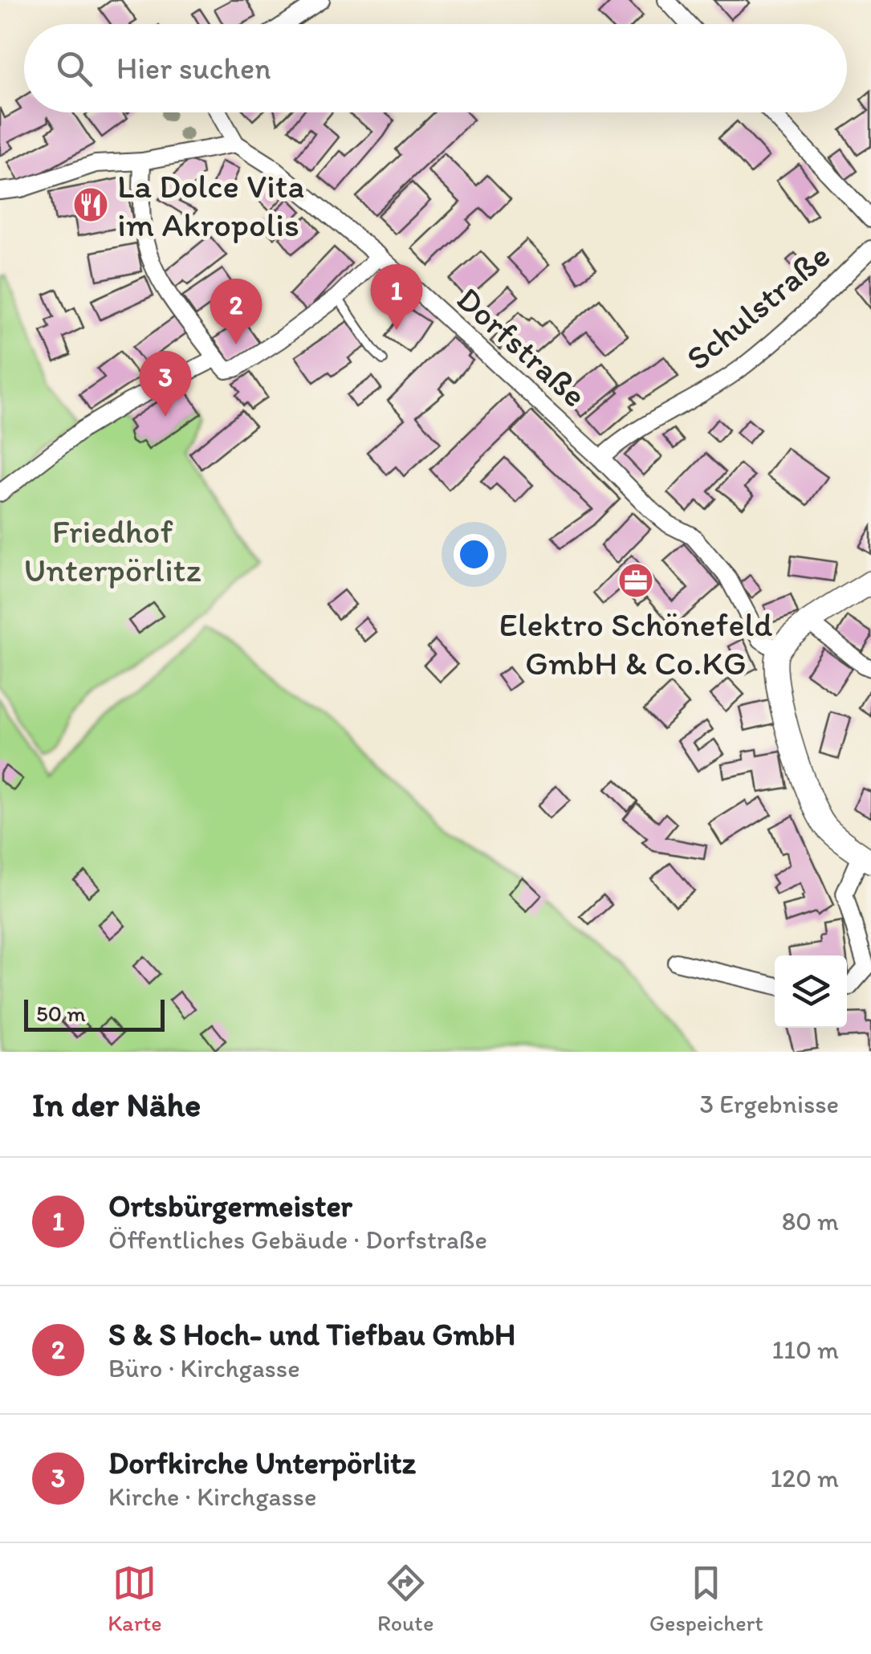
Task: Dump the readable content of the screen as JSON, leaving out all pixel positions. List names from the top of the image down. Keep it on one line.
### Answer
{"streets":{"street":["Schulstraße","Dorfstraße"]},"crossings":[["Schulstraße","Dorfstraße"]],"parks":["Friedhof Unterpörlitz"],"places":{"restaurant":["La Dolce Vita im Akropolis"],"office":["Elektro Schönefeld GmbH & Co.KG"]},"scale_bar":"50 m","page":{"search":"Hier suchen","pins":["1","2","3"],"scale":"50 m","heading":["In der Nähe","3 Ergebnisse"],"list":[{"mark":"1","name":"Ortsbürgermeister","note":"Öffentliches Gebäude · Dorfstraße","value":"80 m"},{"mark":"2","name":"S & S Hoch- und Tiefbau GmbH","note":"Büro · Kirchgasse","value":"110 m"},{"mark":"3","name":"Dorfkirche Unterpörlitz","note":"Kirche · Kirchgasse","value":"120 m"}],"nav":["Karte","Route","Gespeichert"]}}
